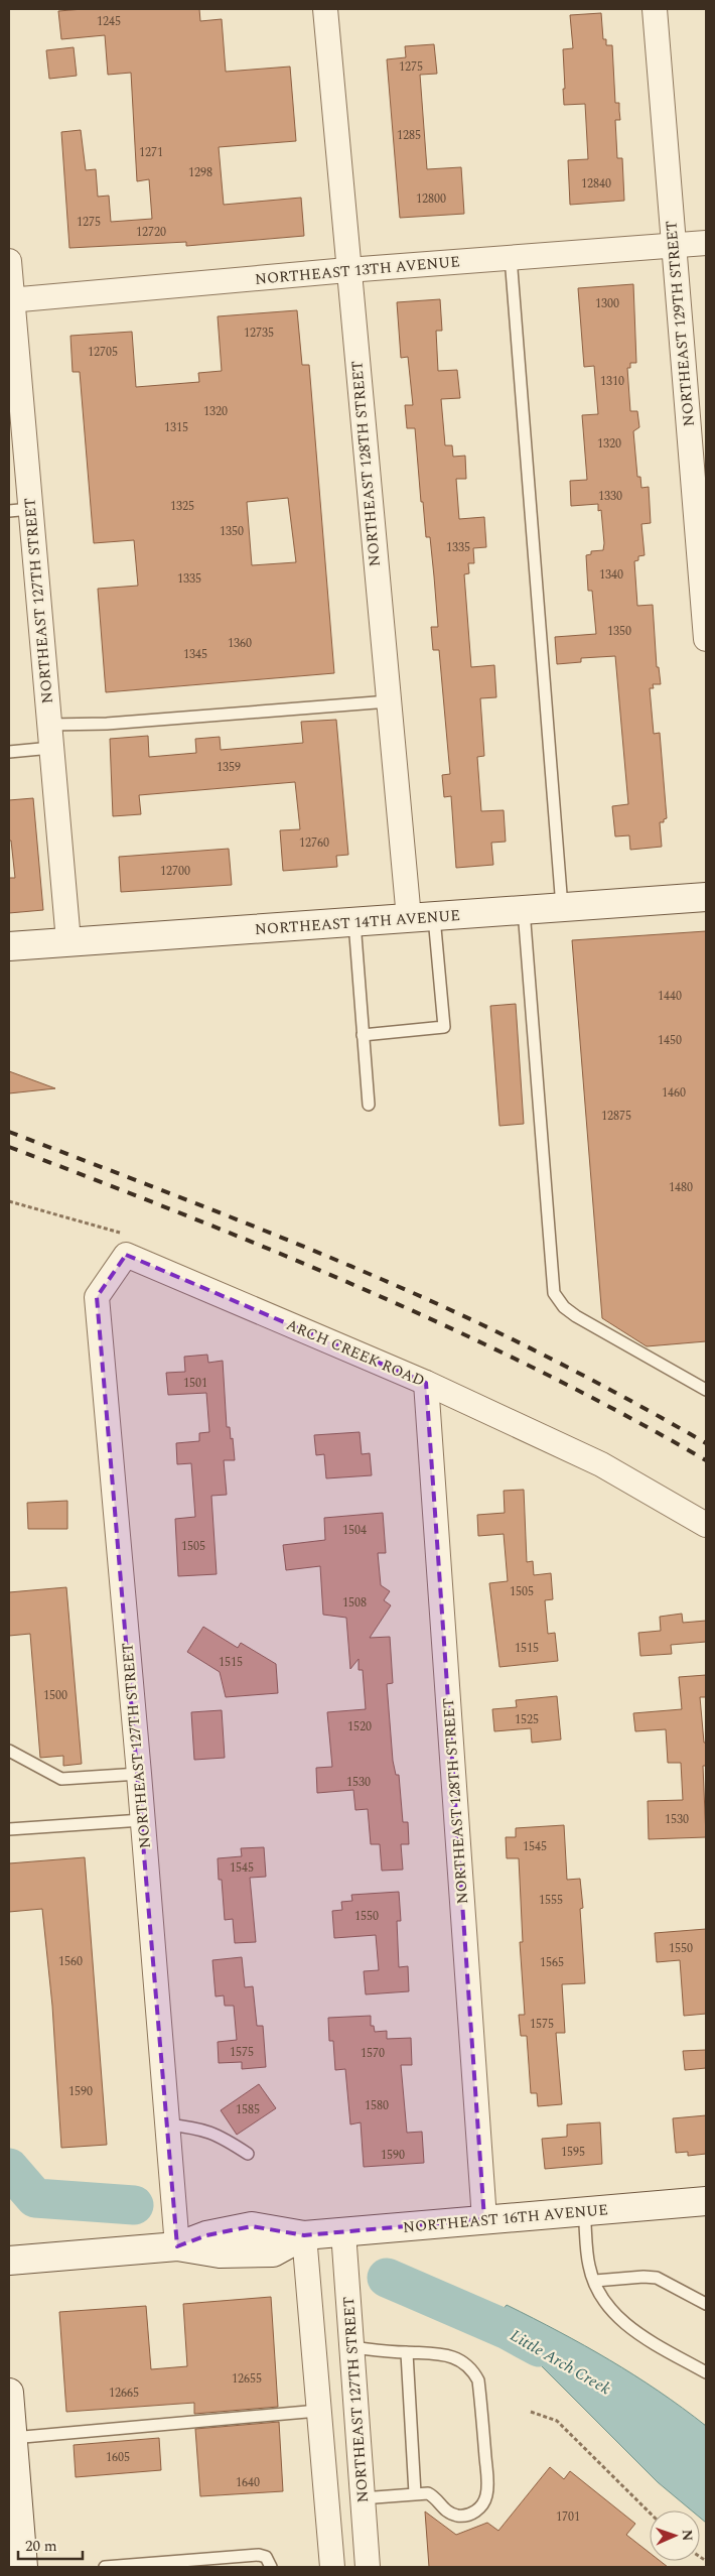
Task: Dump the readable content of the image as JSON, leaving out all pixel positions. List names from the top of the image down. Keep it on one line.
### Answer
{"streets":{"street":["NORTHEAST 13TH AVENUE","NORTHEAST 129TH STREET","NORTHEAST 128TH STREET","NORTHEAST 127TH STREET","NORTHEAST 14TH AVENUE","ARCH CREEK ROAD","NORTHEAST 16TH AVENUE"]},"crossings":[["NORTHEAST 13TH AVENUE","NORTHEAST 129TH STREET"],["NORTHEAST 13TH AVENUE","NORTHEAST 128TH STREET"],["NORTHEAST 13TH AVENUE","NORTHEAST 127TH STREET"],["NORTHEAST 128TH STREET","NORTHEAST 14TH AVENUE"],["NORTHEAST 128TH STREET","ARCH CREEK ROAD"],["NORTHEAST 128TH STREET","NORTHEAST 16TH AVENUE"],["NORTHEAST 127TH STREET","NORTHEAST 14TH AVENUE"],["NORTHEAST 127TH STREET","ARCH CREEK ROAD"],["NORTHEAST 127TH STREET","NORTHEAST 16TH AVENUE"]],"water":["Little Arch Creek"],"house_numbers":["1245","1275","1285","1271","1298","12840","12800","1275","12720","1300","12735","12705","1310","1320","1315","1320","1330","1325","1350","1335","1340","1335","1350","1360","1345","1359","12760","12700","1440","1450","1460","12875","1480","1501","1504","1505","1505","1508","1515","1515","1500","1525","1520","1530","1530","1545","1545","1555","1550","1550","1560","1565","1575","1575","1570","1590","1580","1585","1595","1590","12655","12665","1605","1640","1701"],"scale_bar":"20 m","north":"right"}
